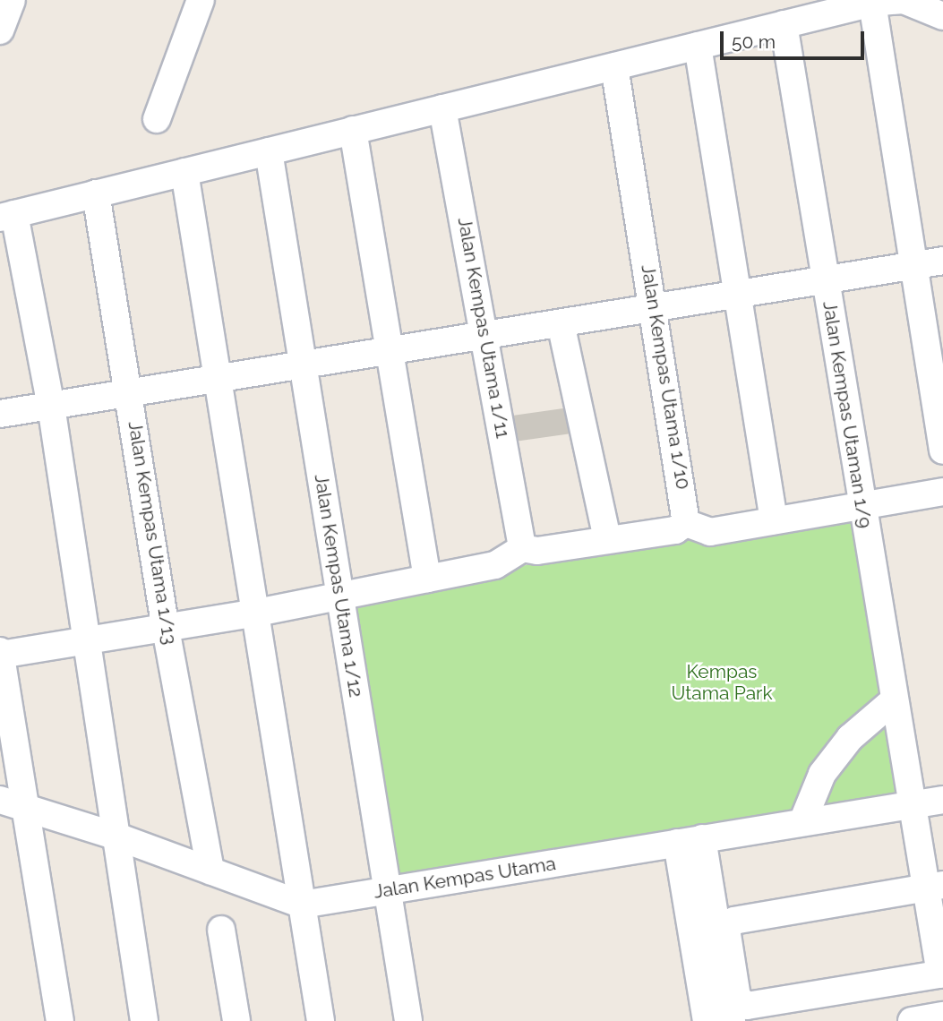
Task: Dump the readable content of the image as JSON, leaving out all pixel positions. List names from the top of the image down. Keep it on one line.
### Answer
{"streets":{"street":["Jalan Kempas Utama 1/11","Jalan Kempas Utama 1/10","Jalan Kempas Utaman 1/9","Jalan Kempas Utama 1/13","Jalan Kempas Utama 1/12","Jalan Kempas Utama"]},"crossings":[["Jalan Kempas Utaman 1/9","Jalan Kempas Utama"],["Jalan Kempas Utama 1/12","Jalan Kempas Utama"]],"parks":["Kempas Utama Park"],"scale_bar":"50 m"}
